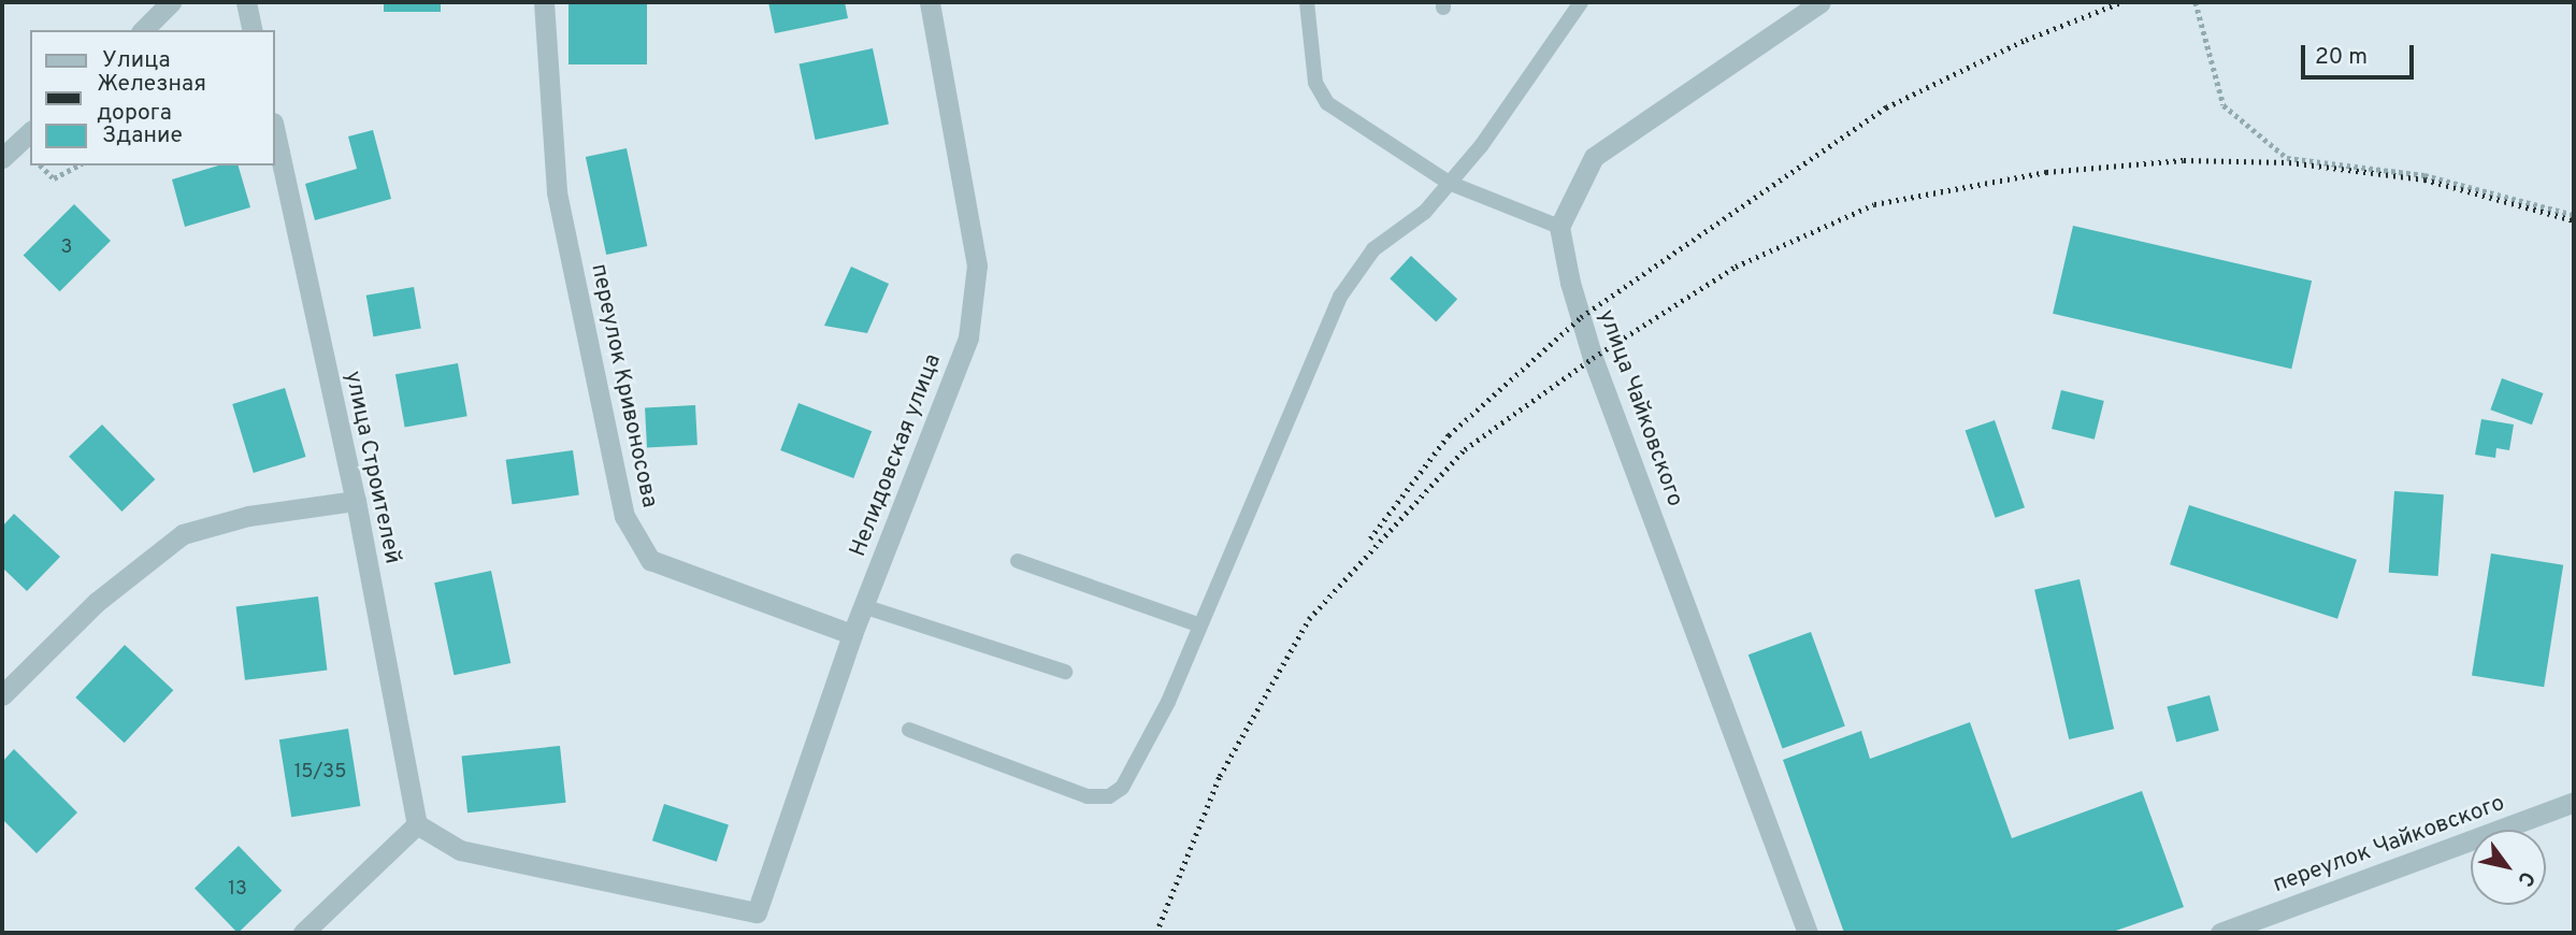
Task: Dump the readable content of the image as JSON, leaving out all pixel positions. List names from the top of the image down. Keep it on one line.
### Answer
{"streets":{"street":["переулок Кривоносова","улица Чайковского","Нелидовская улица","улица Строителей","переулок Чайковского"]},"crossings":[["переулок Кривоносова","Нелидовская улица"],["Нелидовская улица","улица Строителей"]],"house_numbers":["3","15/35","13"],"legend":["Улица","Железная дорога","Здание"],"scale_bar":"20 m","north":"bottom right"}
